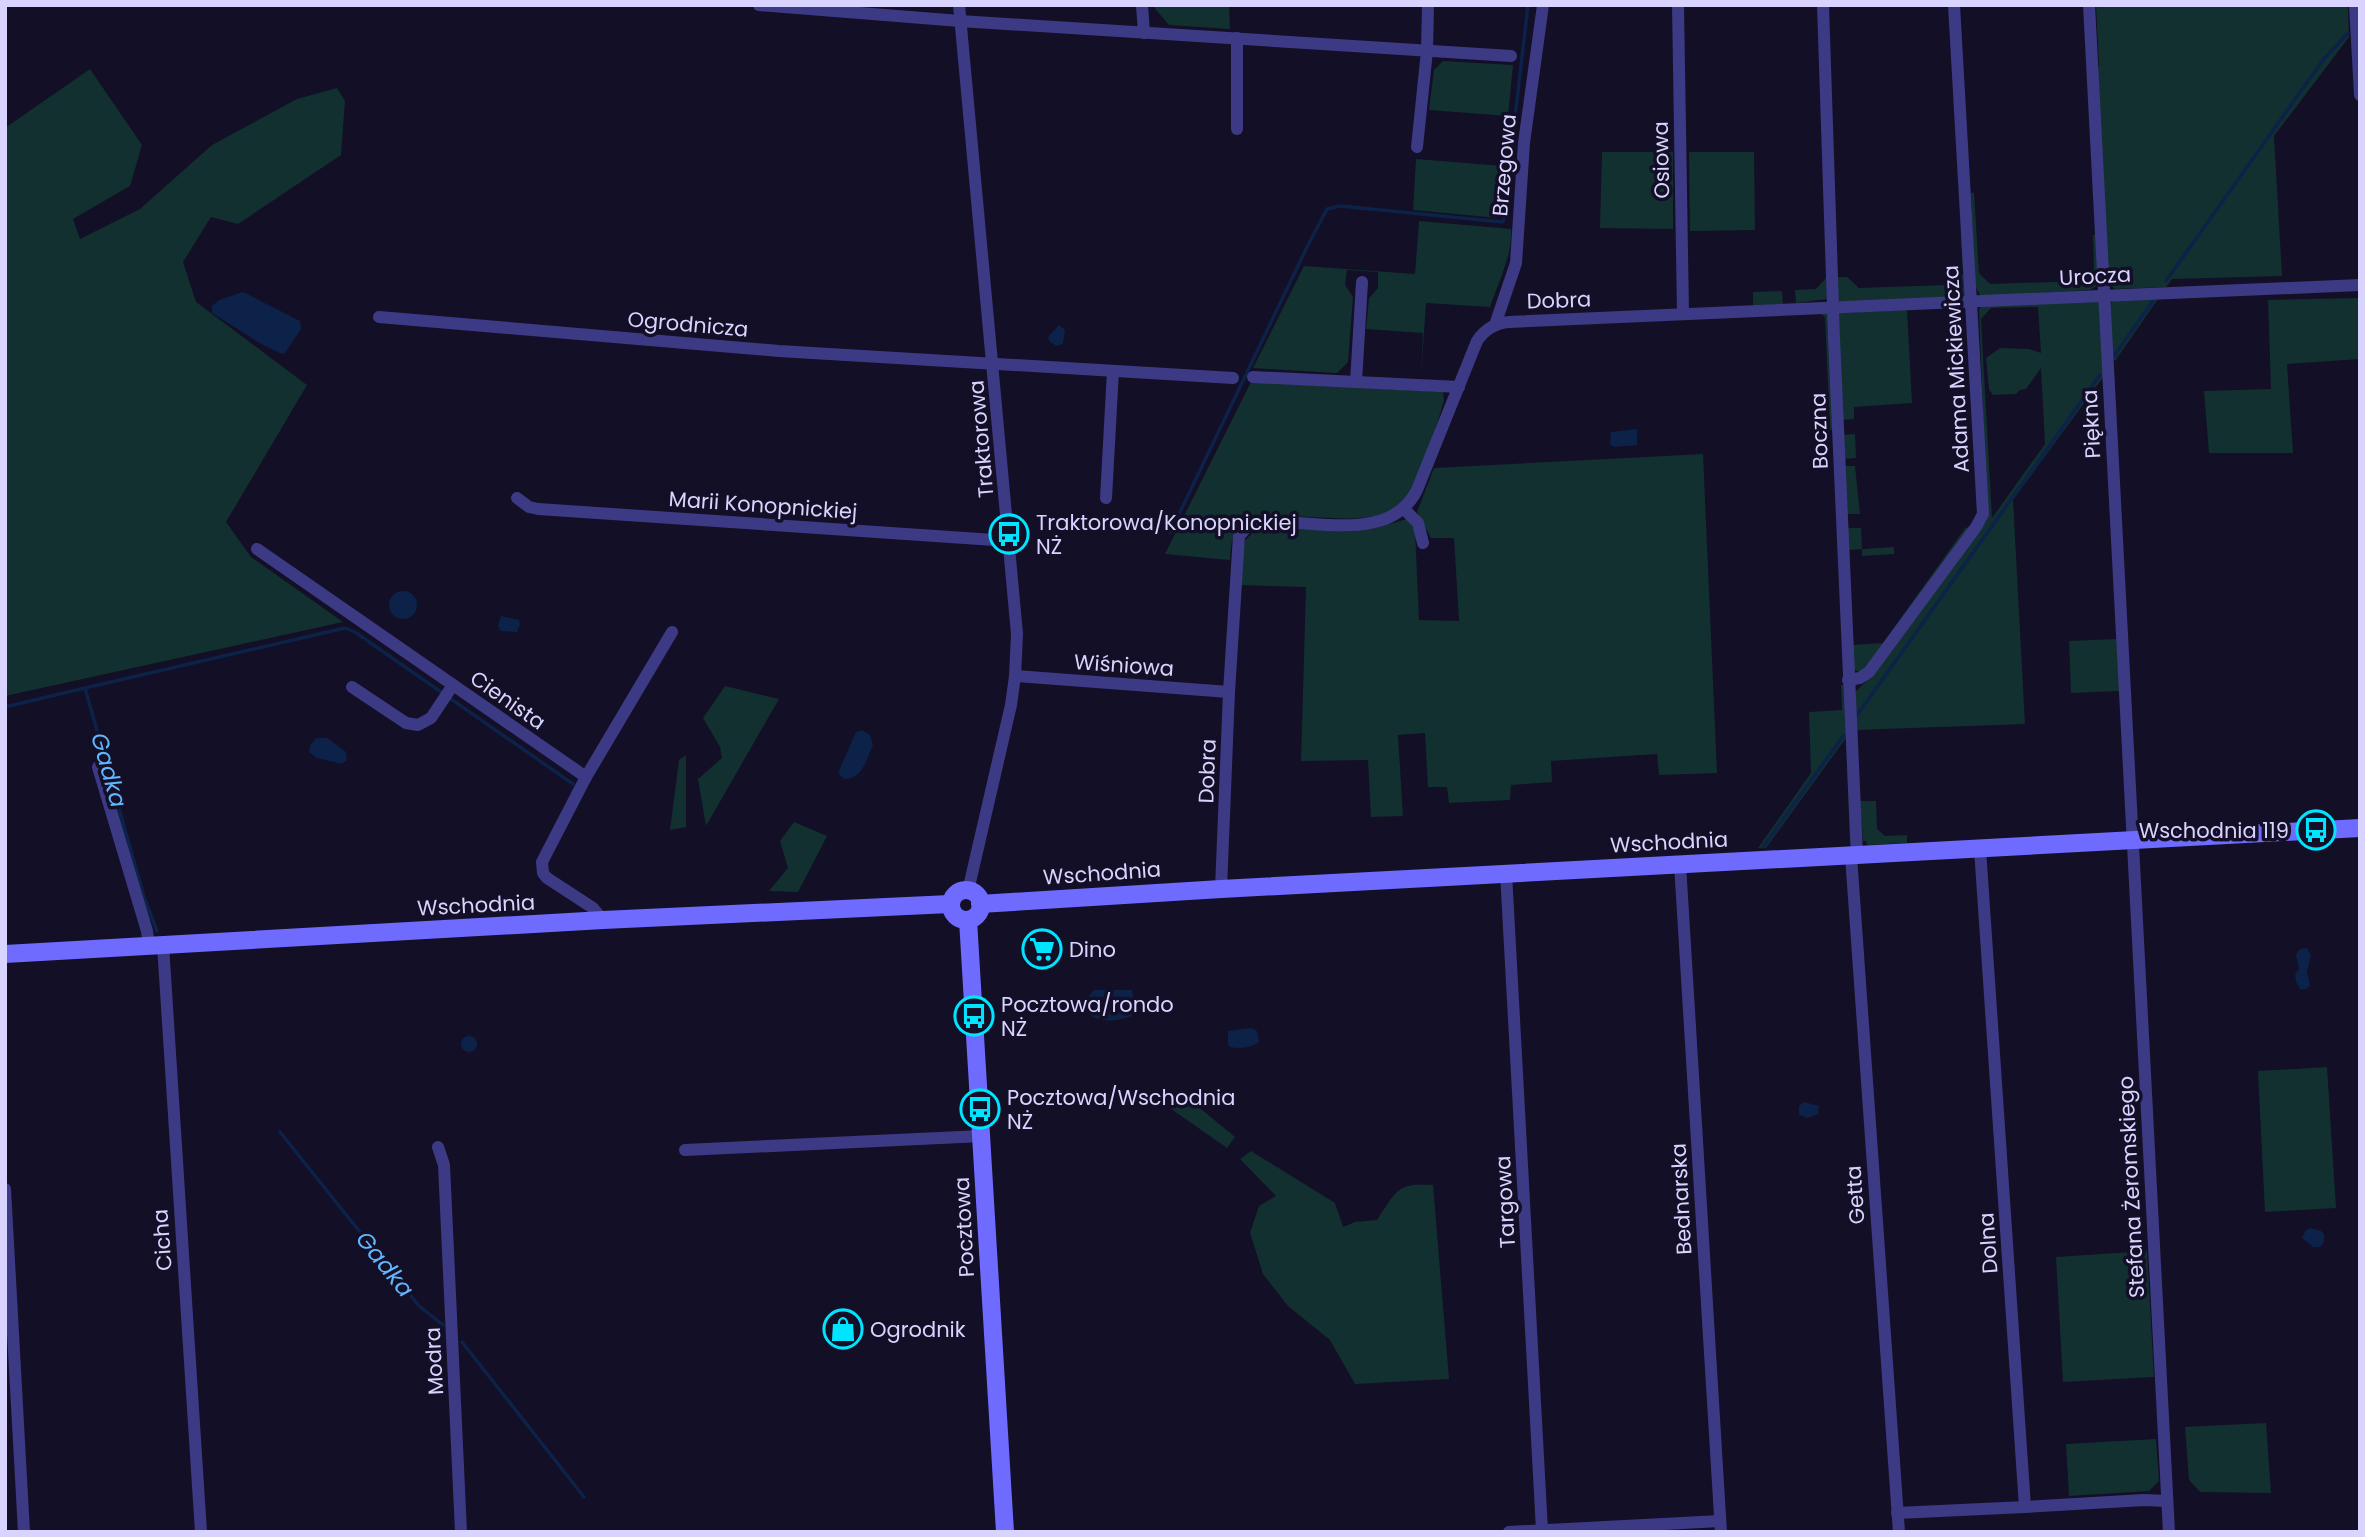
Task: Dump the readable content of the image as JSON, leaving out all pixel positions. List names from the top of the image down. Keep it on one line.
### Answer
{"streets":{"street":["Osiowa","Brzegowa","Urocza","Dobra","Ogrodnicza","Adama Mickiewicza","Piękna","Boczna","Traktorowa","Marii Konopnickiej","Wiśniowa","Cienista","Wschodnia","Stefana Żeromskiego","Getta","Bednarska","Targowa","Pocztowa","Cicha","Dolna","Modra"]},"crossings":[["Osiowa","Dobra"],["Brzegowa","Dobra"],["Urocza","Dobra"],["Urocza","Adama Mickiewicza"],["Urocza","Piękna"],["Urocza","Boczna"],["Dobra","Boczna"],["Dobra","Wiśniowa"],["Dobra","Wschodnia"],["Ogrodnicza","Traktorowa"],["Adama Mickiewicza","Boczna"],["Piękna","Wschodnia"],["Piękna","Stefana Żeromskiego"],["Boczna","Wschodnia"],["Boczna","Getta"],["Traktorowa","Marii Konopnickiej"],["Traktorowa","Wiśniowa"],["Traktorowa","Wschodnia"],["Traktorowa","Pocztowa"],["Wschodnia","Stefana Żeromskiego"],["Wschodnia","Getta"],["Wschodnia","Bednarska"],["Wschodnia","Targowa"],["Wschodnia","Pocztowa"],["Wschodnia","Cicha"],["Wschodnia","Dolna"]],"water":["Gadka"],"places":{"bus stop":["Traktorowa/Konopnickiej NŻ","Wschodnia 119","Pocztowa/rondo NŻ","Pocztowa/Wschodnia NŻ"],"supermarket":["Dino"],"shop":["Ogrodnik"]}}
